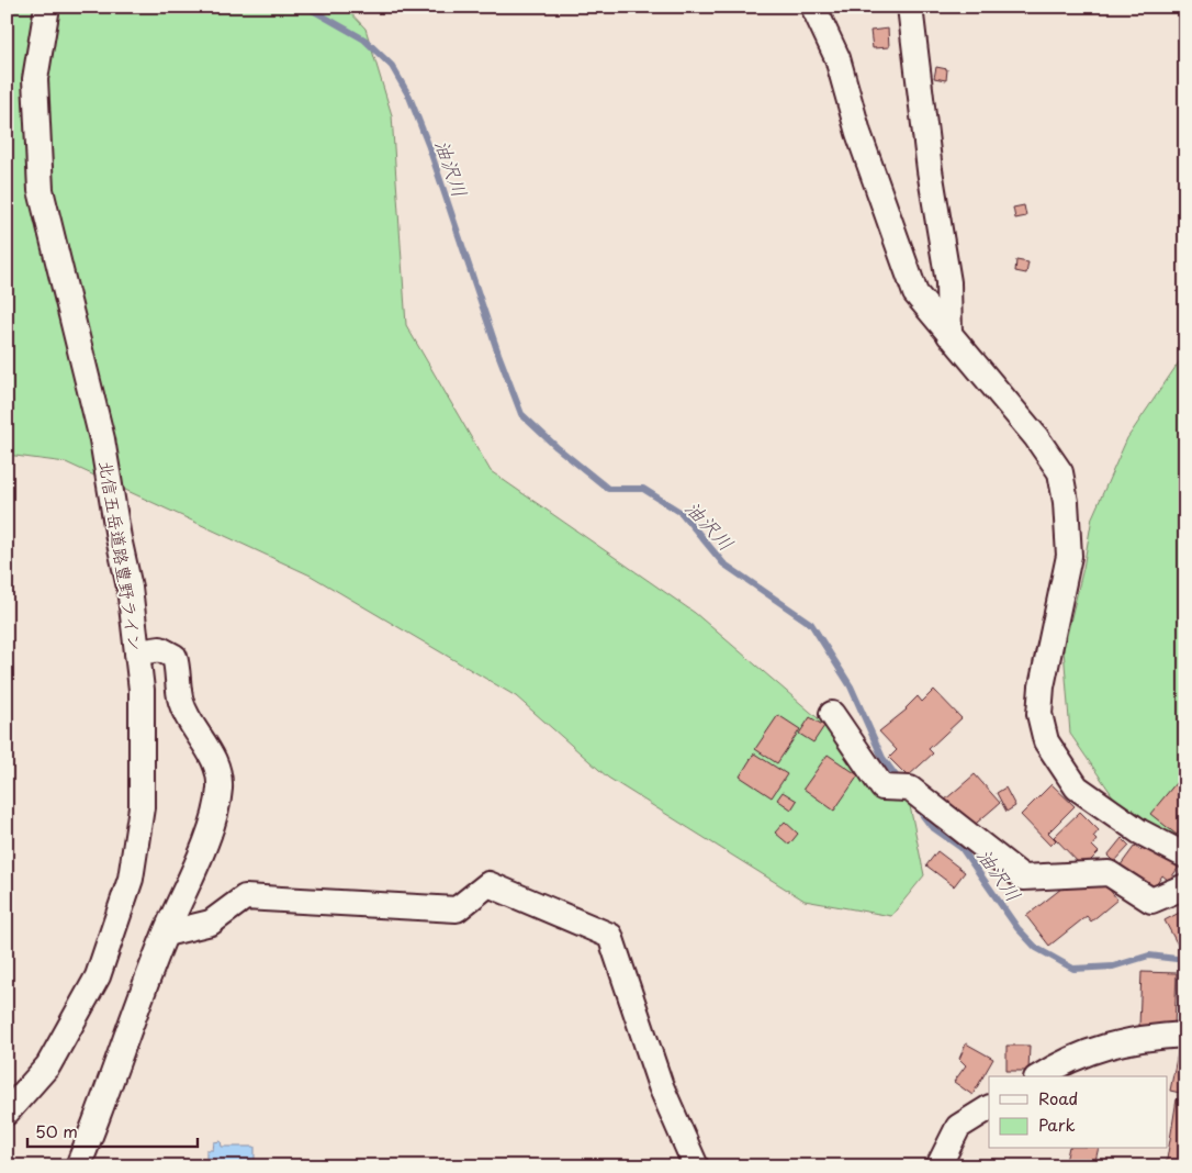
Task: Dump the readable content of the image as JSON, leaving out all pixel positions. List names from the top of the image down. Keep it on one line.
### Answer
{"streets":{"street":["北信五岳道路豊野ライン"]},"water":["油沢川"],"legend":["Road","Park"],"scale_bar":"50 m"}
